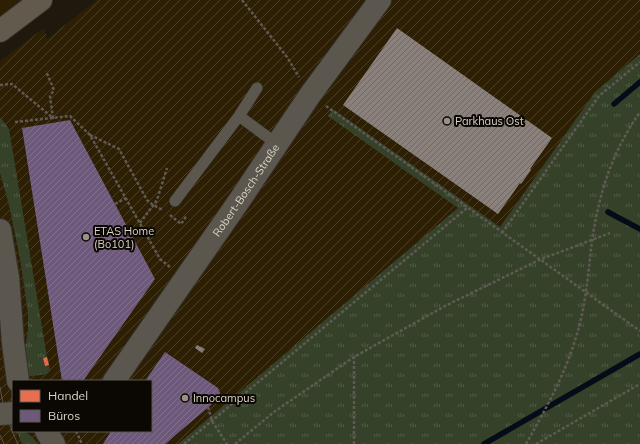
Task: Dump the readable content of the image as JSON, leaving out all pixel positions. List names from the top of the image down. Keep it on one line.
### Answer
{"streets":{"street":["Robert-Bosch-Straße"]},"places":["Parkhaus Ost","ETAS Home (Bo101)","Innocampus"],"legend":["Handel","Büros"]}
